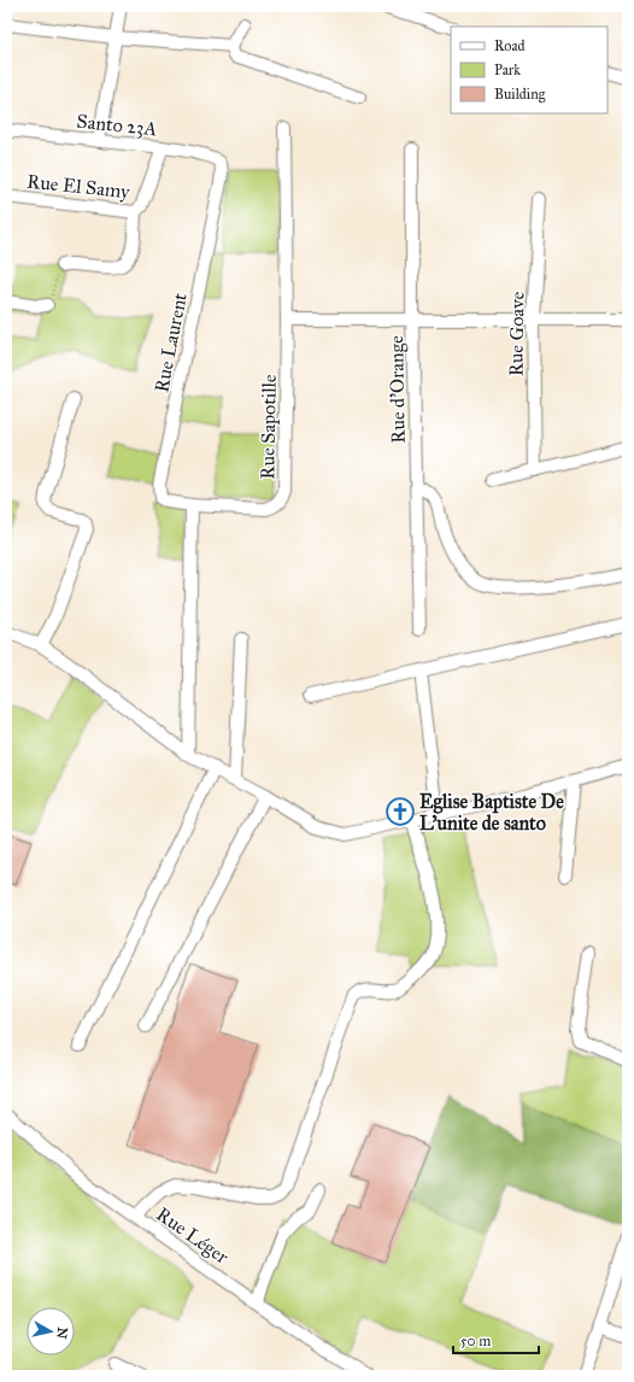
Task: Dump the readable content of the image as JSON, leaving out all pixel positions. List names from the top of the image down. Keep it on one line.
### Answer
{"streets":{"street":["Santo 23A","Rue El Samy","Rue Goave","Rue Laurent","Rue d'Orange","Rue Sapotille","Rue Léger"]},"crossings":[["Santo 23A","Rue El Samy"],["Santo 23A","Rue Laurent"],["Rue Laurent","Rue Sapotille"]],"places":{"church":["Eglise Baptiste De L'unite de santo"]},"legend":["Road","Park","Building"],"scale_bar":"50 m","north":"right"}
